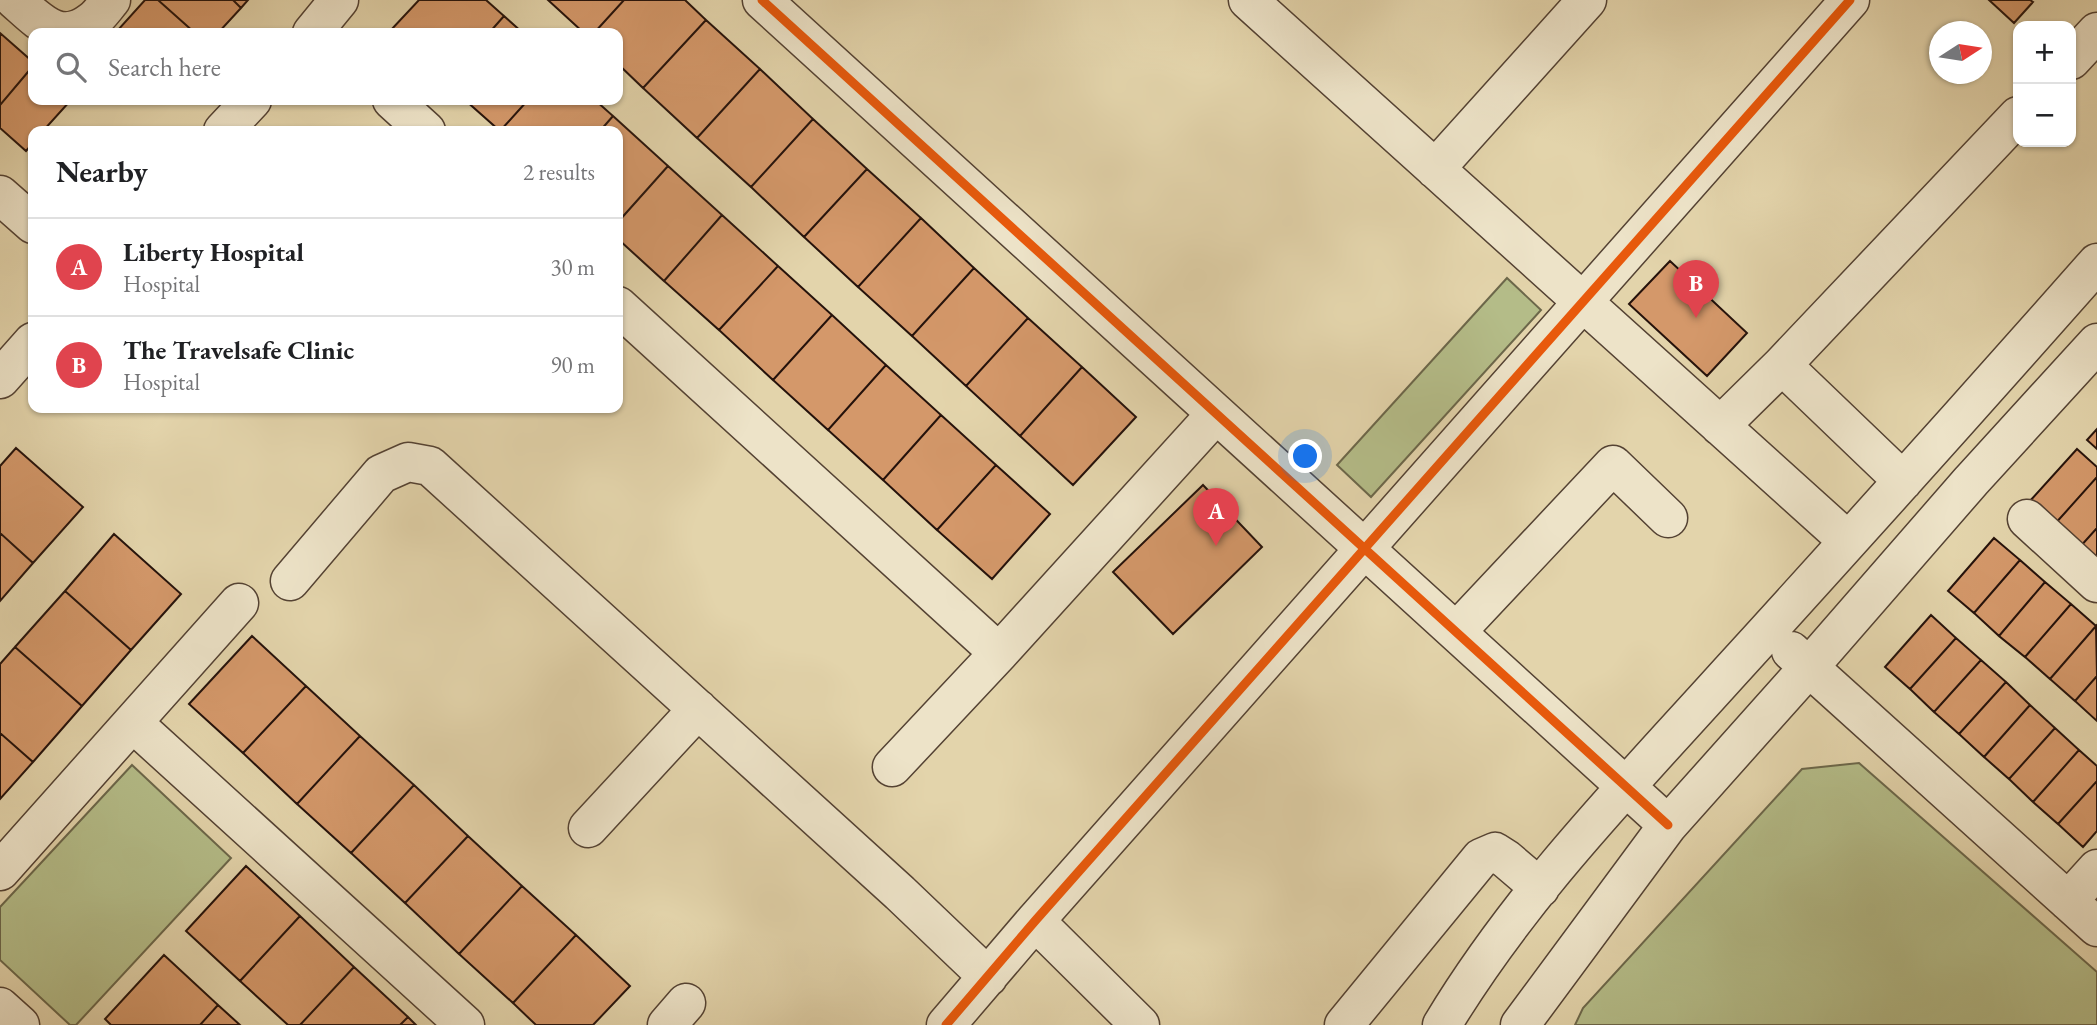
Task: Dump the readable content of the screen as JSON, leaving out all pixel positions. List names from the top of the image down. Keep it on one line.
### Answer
{"north":"right","page":{"map_buttons":["+","−"],"search":"Search here","heading":["Nearby","2 results"],"list":[{"mark":"A","name":"Liberty Hospital","note":"Hospital","value":"30 m"},{"mark":"B","name":"The Travelsafe Clinic","note":"Hospital","value":"90 m"}],"pins":["B","A"]}}
